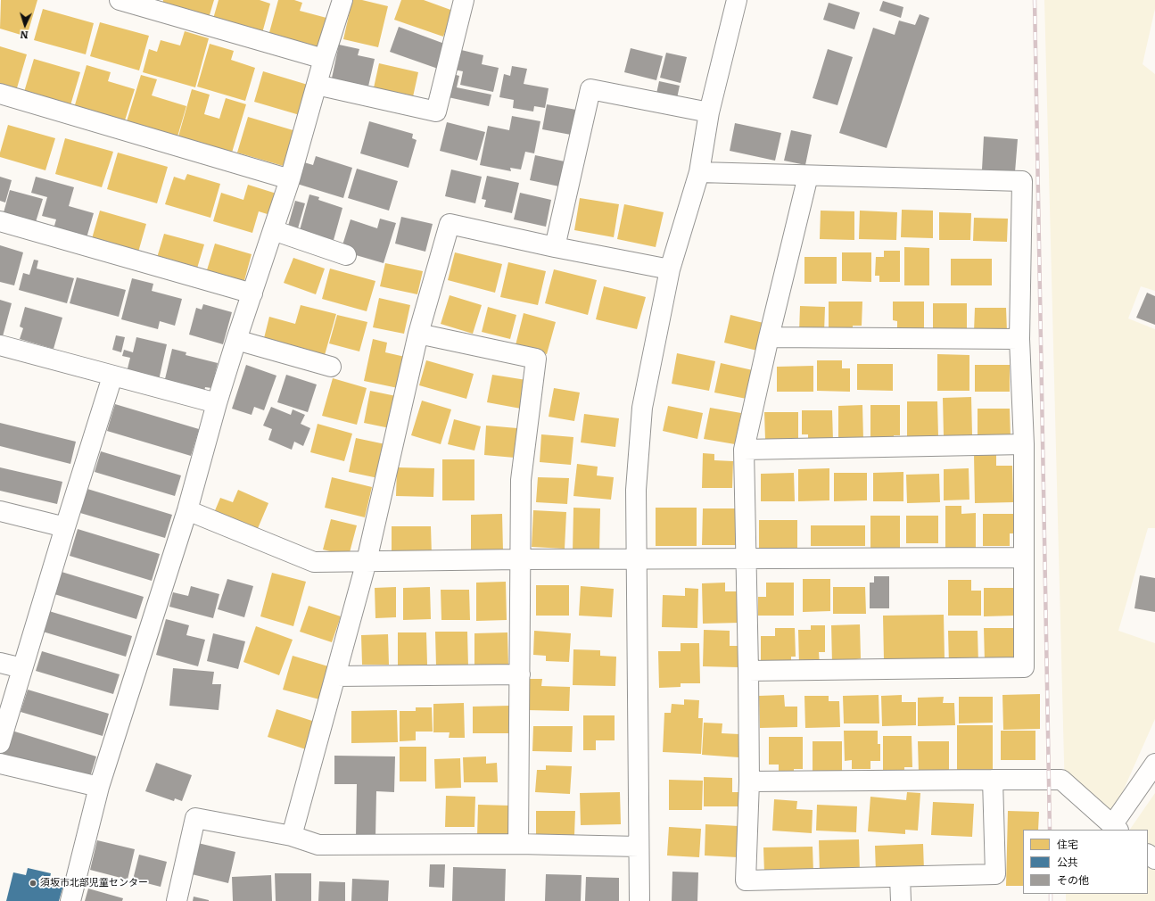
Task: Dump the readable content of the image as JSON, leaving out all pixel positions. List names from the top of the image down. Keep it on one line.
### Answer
{"places":["須坂市北部児童センター"],"legend":["住宅","公共","その他"],"north":"bottom"}
